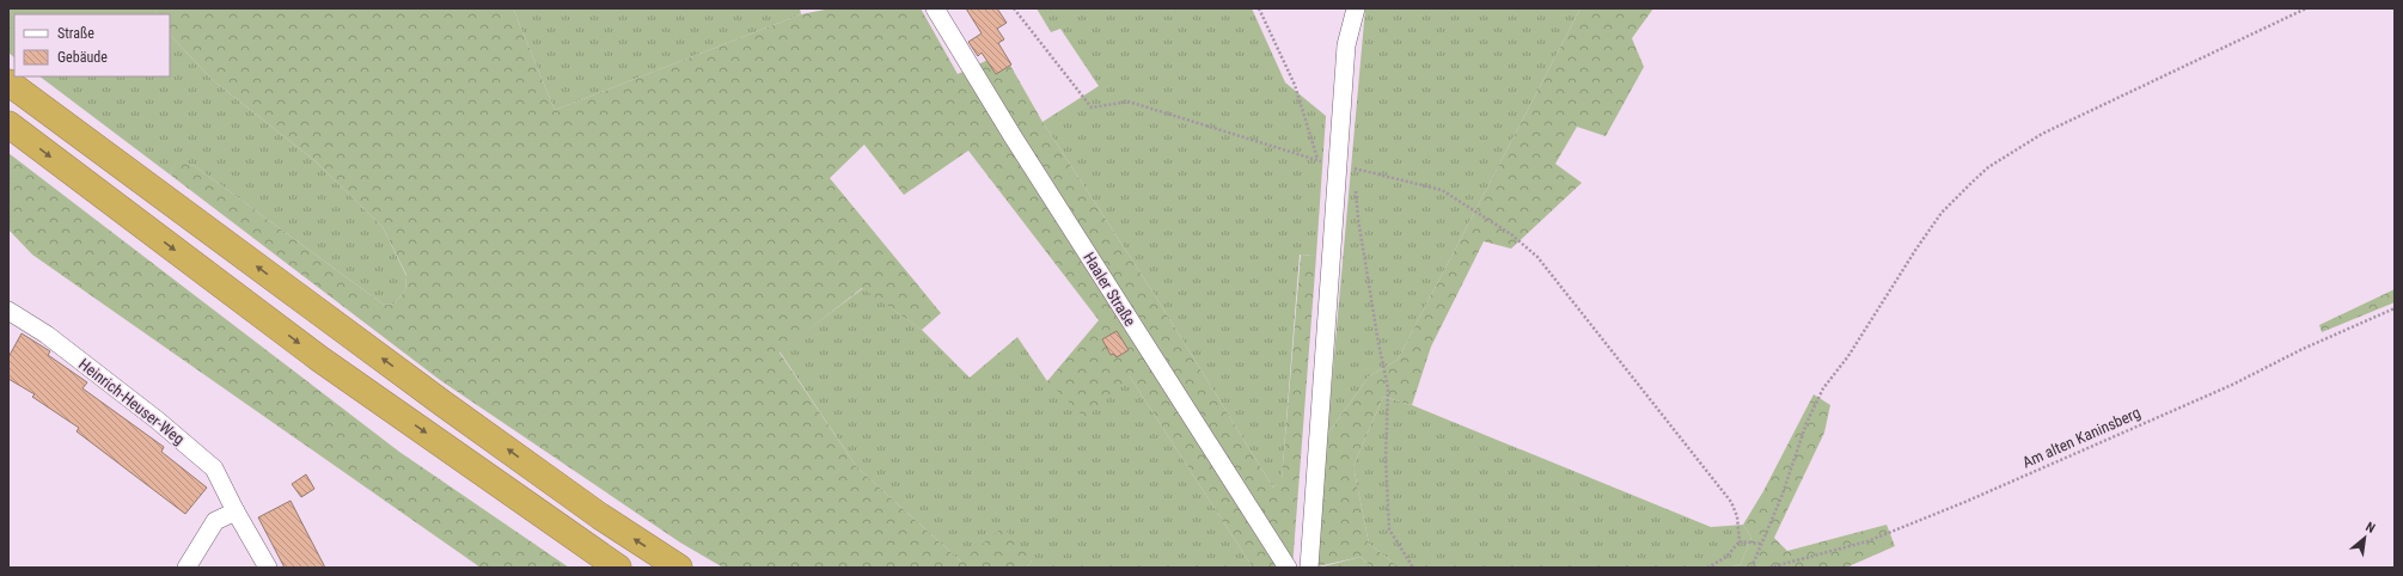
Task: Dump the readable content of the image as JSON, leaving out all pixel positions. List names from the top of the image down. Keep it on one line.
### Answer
{"streets":{"street":["Haaler Straße","Heinrich-Heuser-Weg"],"path":["Am alten Kaninsberg"]},"legend":["Straße","Gebäude"],"north":"top right"}
